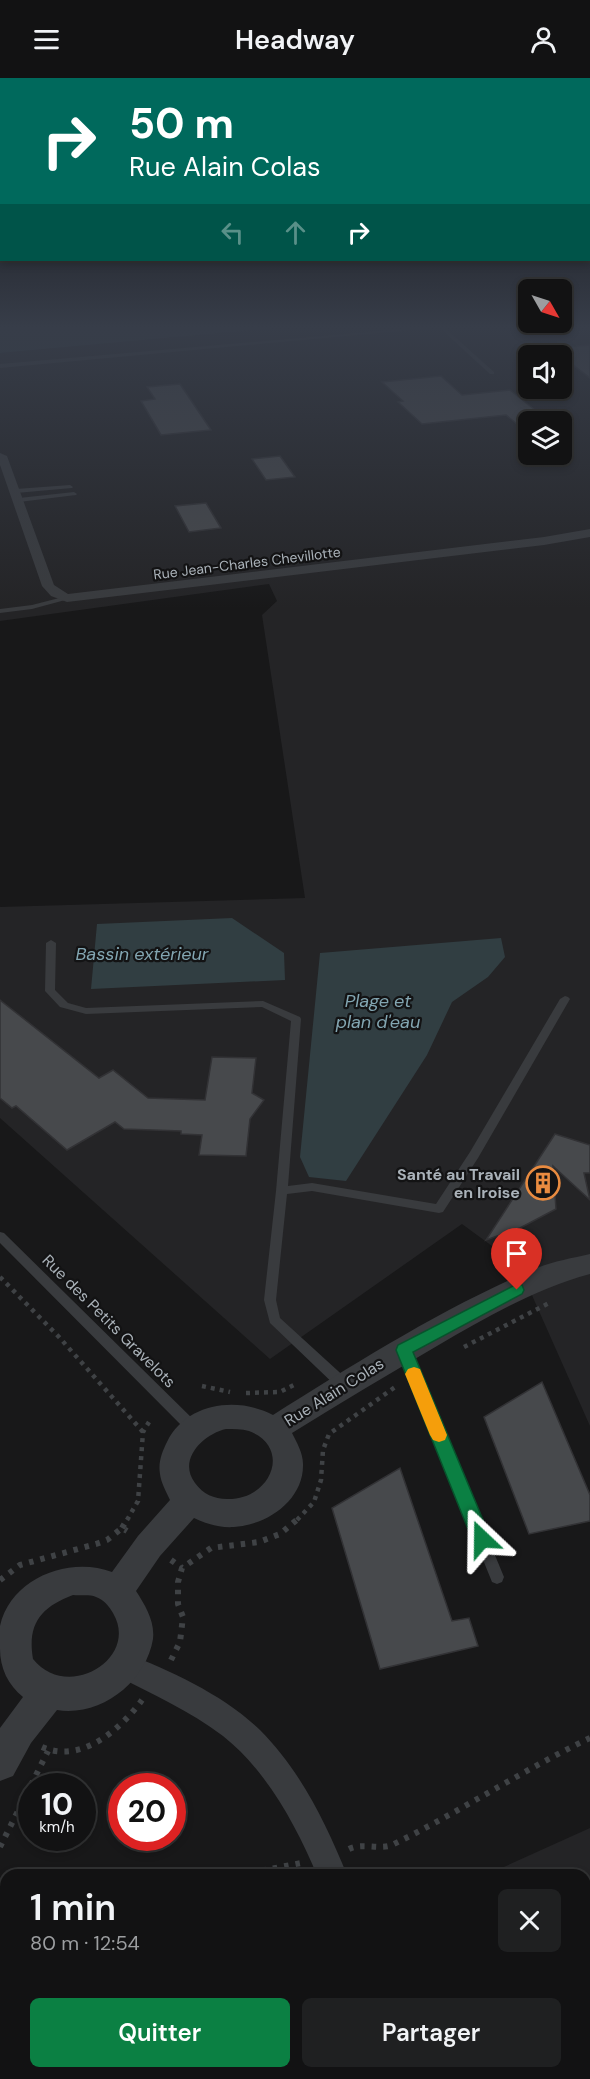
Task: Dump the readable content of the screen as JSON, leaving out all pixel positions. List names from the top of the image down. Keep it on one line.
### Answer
{"streets":{"street":["Rue Jean-Charles Chevillotte","Rue Alain Colas"],"lane":["Rue des Petits Gravelots"]},"crossings":[["Rue des Petits Gravelots","Rue Alain Colas"]],"water":["Bassin extérieur","Plage et plan d'eau"],"places":{"building":["Santé au Travail en Iroise"]},"north":"bottom right","page":{"header":"Headway","turn":["50 m","Rue Alain Colas"],"speed":"10 km/h","limit":"20","heading":["1 min","80 m · 12:54"],"buttons":["Quitter","Partager"]}}
